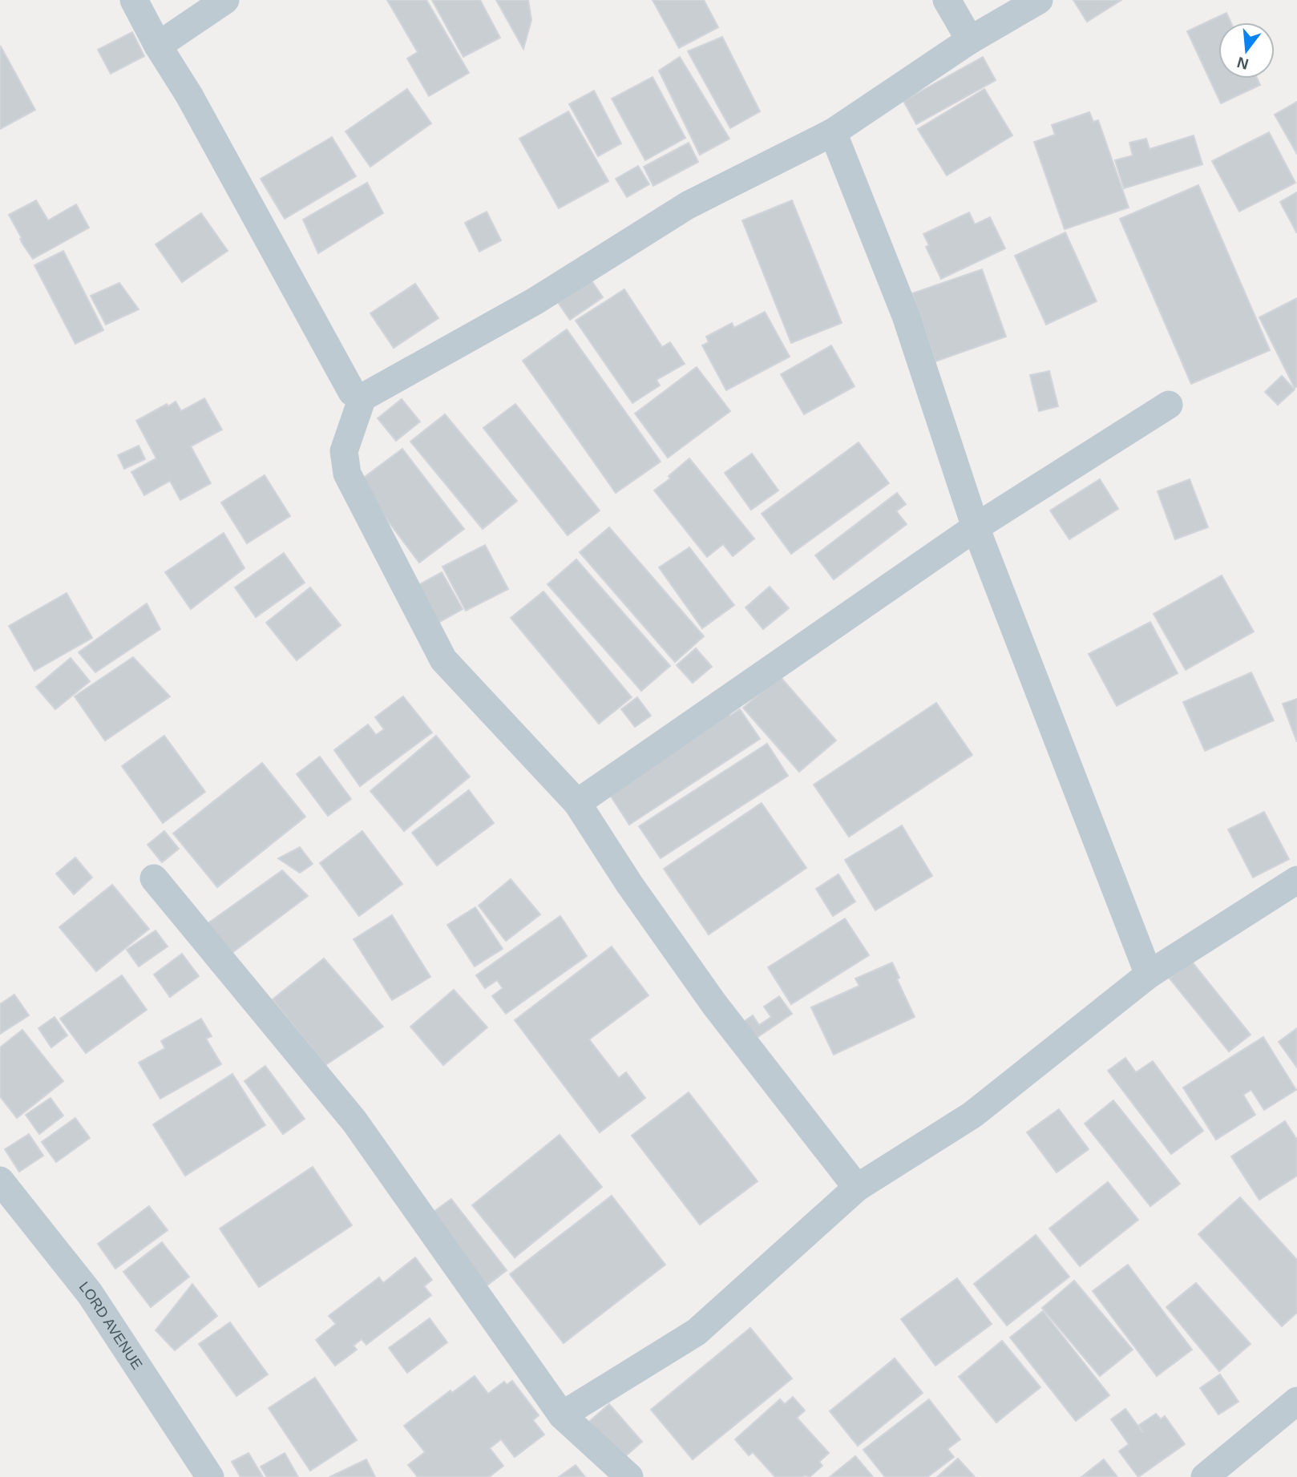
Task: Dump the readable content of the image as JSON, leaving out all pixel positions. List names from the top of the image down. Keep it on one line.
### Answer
{"streets":{"street":["LORD AVENUE"]},"north":"bottom"}
